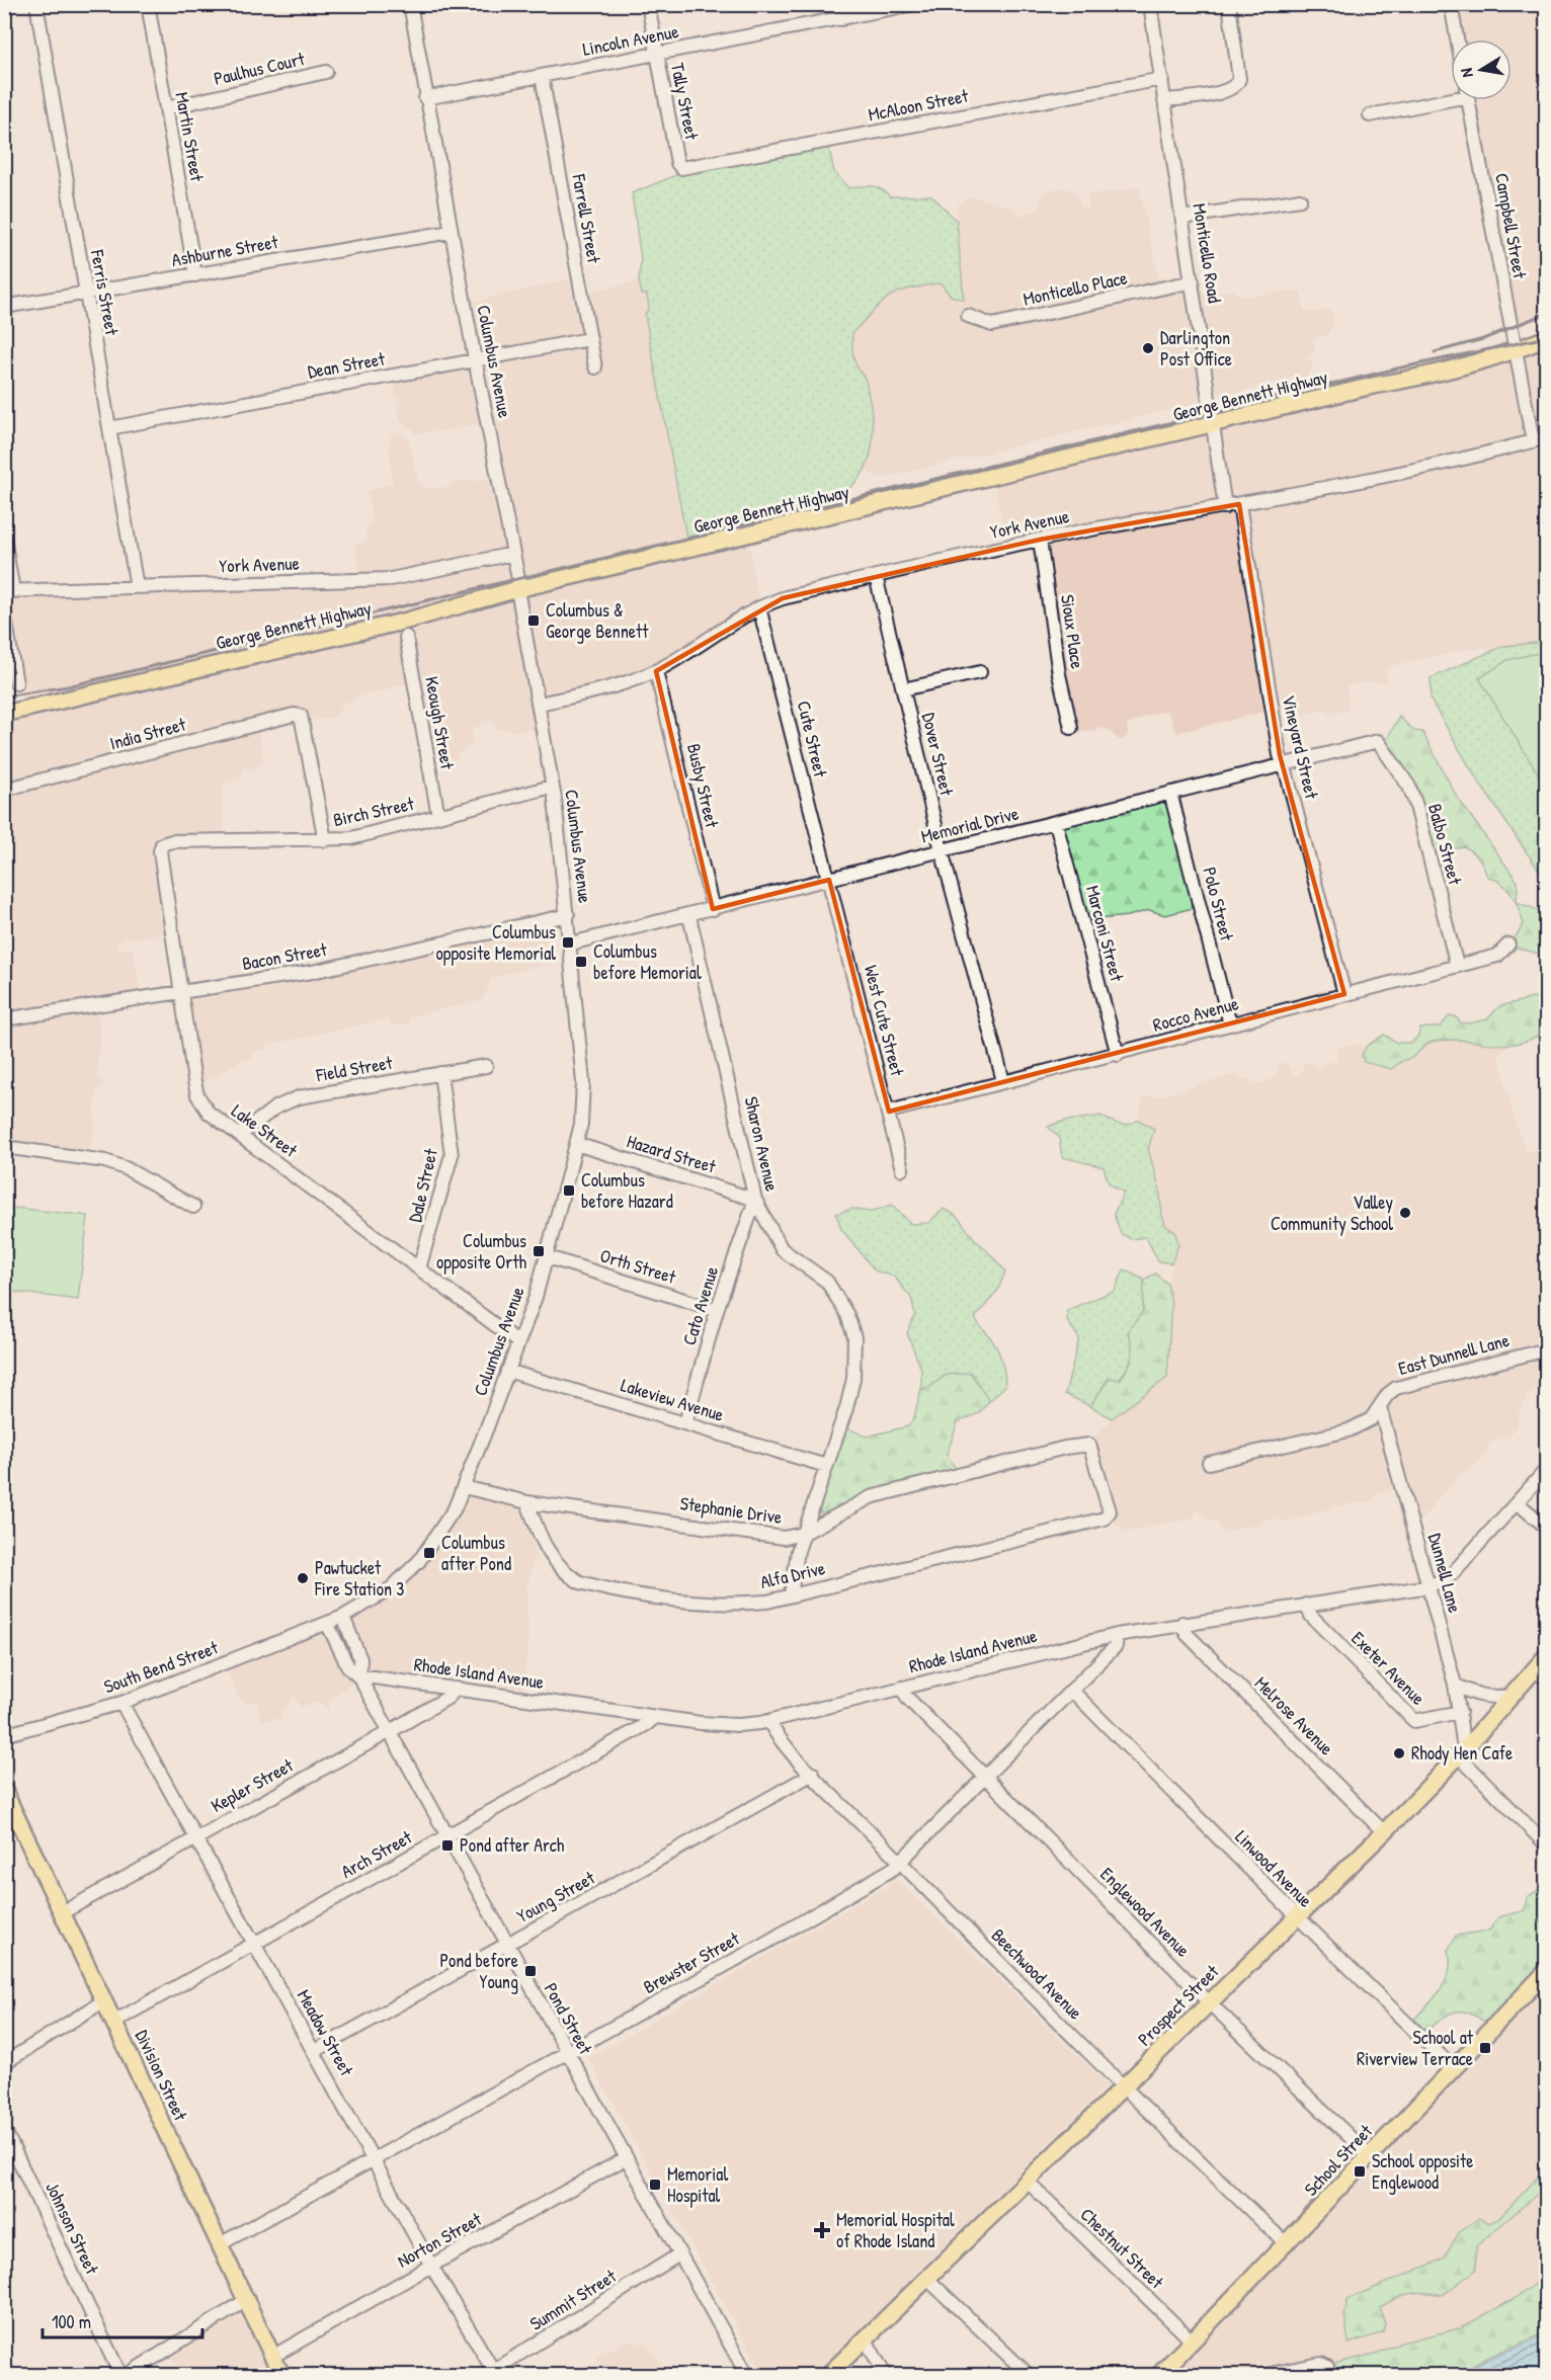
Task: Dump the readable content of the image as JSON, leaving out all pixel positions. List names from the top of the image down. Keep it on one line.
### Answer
{"streets":{"main road":["George Bennett Highway","Prospect Street","Division Street","School Street"],"street":["Lincoln Avenue","Paulhus Court","Tally Street","McAloon Street","Martin Street","Farrell Street","Campbell Street","Ashburne Street","Monticello Road","Monticello Place","Ferris Street","Columbus Avenue","Dean Street","York Avenue","Sioux Place","Keough Street","India Street","Cute Street","Vineyard Street","Dover Street","Busby Street","Birch Street","Memorial Drive","Balbo Street","Polo Street","Marconi Street","Bacon Street","Rocco Avenue","West Cute Street","Field Street","Lake Street","Sharon Avenue","Hazard Street","Dale Street","Orth Street","Cato Avenue","East Dunnell Lane","Lakeview Avenue","Stephanie Drive","Dunnell Lane","Alfa Drive","Rhode Island Avenue","South Bend Street","Exeter Avenue","Melrose Avenue","Kepler Street","Arch Street","Linwood Avenue","Young Street","Englewood Avenue","Brewster Street","Beechwood Avenue","Pond Street","Meadow Street","Johnson Street","Norton Street","Chestnut Street","Summit Street"]},"crossings":[["Lincoln Avenue","Tally Street"],["Lincoln Avenue","Farrell Street"],["Lincoln Avenue","Columbus Avenue"],["Paulhus Court","Martin Street"],["Tally Street","McAloon Street"],["McAloon Street","Monticello Road"],["Martin Street","Ashburne Street"],["Farrell Street","Dean Street"],["Campbell Street","George Bennett Highway"],["Campbell Street","York Avenue"],["Ashburne Street","Ferris Street"],["Ashburne Street","Columbus Avenue"],["Monticello Road","Monticello Place"],["Monticello Road","George Bennett Highway"],["Monticello Road","York Avenue"],["Ferris Street","Dean Street"],["Ferris Street","York Avenue"],["Columbus Avenue","Dean Street"],["Columbus Avenue","George Bennett Highway"],["Columbus Avenue","York Avenue"],["Columbus Avenue","Birch Street"],["Columbus Avenue","Memorial Drive"],["Columbus Avenue","Bacon Street"],["Columbus Avenue","Lake Street"],["Columbus Avenue","Hazard Street"],["Columbus Avenue","Orth Street"],["Columbus Avenue","Lakeview Avenue"],["Columbus Avenue","Stephanie Drive"],["Columbus Avenue","South Bend Street"],["Columbus Avenue","Pond Street"],["York Avenue","Sioux Place"],["York Avenue","Cute Street"],["York Avenue","Vineyard Street"],["York Avenue","Dover Street"],["York Avenue","Busby Street"],["Keough Street","Birch Street"],["India Street","Birch Street"],["Cute Street","Memorial Drive"],["Cute Street","West Cute Street"],["Vineyard Street","Memorial Drive"],["Vineyard Street","Rocco Avenue"],["Dover Street","Memorial Drive"],["Dover Street","Rocco Avenue"],["Busby Street","Memorial Drive"],["Birch Street","Lake Street"],["Memorial Drive","Balbo Street"],["Memorial Drive","Polo Street"],["Memorial Drive","Marconi Street"],["Memorial Drive","West Cute Street"],["Memorial Drive","Sharon Avenue"],["Balbo Street","Rocco Avenue"],["Polo Street","Rocco Avenue"],["Marconi Street","Rocco Avenue"],["Bacon Street","Lake Street"],["Rocco Avenue","West Cute Street"],["Field Street","Lake Street"],["Field Street","Dale Street"],["Lake Street","Dale Street"],["Sharon Avenue","Hazard Street"],["Sharon Avenue","Cato Avenue"],["Sharon Avenue","Lakeview Avenue"],["Sharon Avenue","Stephanie Drive"],["Sharon Avenue","Alfa Drive"],["Hazard Street","Cato Avenue"],["Orth Street","Cato Avenue"],["Cato Avenue","Lakeview Avenue"],["East Dunnell Lane","Dunnell Lane"],["Stephanie Drive","Alfa Drive"],["Dunnell Lane","Rhode Island Avenue"],["Dunnell Lane","Exeter Avenue"],["Dunnell Lane","Prospect Street"],["Rhode Island Avenue","Exeter Avenue"],["Rhode Island Avenue","Melrose Avenue"],["Rhode Island Avenue","Kepler Street"],["Rhode Island Avenue","Arch Street"],["Rhode Island Avenue","Englewood Avenue"],["Rhode Island Avenue","Brewster Street"],["Rhode Island Avenue","Beechwood Avenue"],["Rhode Island Avenue","Pond Street"],["South Bend Street","Pond Street"],["South Bend Street","Meadow Street"],["Melrose Avenue","Prospect Street"],["Kepler Street","Pond Street"],["Kepler Street","Meadow Street"],["Kepler Street","Division Street"],["Arch Street","Pond Street"],["Arch Street","Meadow Street"],["Arch Street","Division Street"],["Linwood Avenue","Brewster Street"],["Linwood Avenue","Prospect Street"],["Linwood Avenue","School Street"],["Young Street","Beechwood Avenue"],["Young Street","Pond Street"],["Young Street","Meadow Street"],["Englewood Avenue","Brewster Street"],["Englewood Avenue","Prospect Street"],["Englewood Avenue","School Street"],["Brewster Street","Beechwood Avenue"],["Brewster Street","Pond Street"],["Brewster Street","Meadow Street"],["Brewster Street","Division Street"],["Beechwood Avenue","Prospect Street"],["Beechwood Avenue","School Street"],["Prospect Street","Chestnut Street"],["Pond Street","Norton Street"],["Pond Street","Summit Street"],["Meadow Street","Norton Street"],["Meadow Street","Summit Street"],["Division Street","Norton Street"],["School Street","Chestnut Street"]],"places":{"other":["Darlington Post Office","Valley Community School","Pawtucket Fire Station 3","Rhody Hen Cafe"],"transit":["Columbus & George Bennett","Columbus opposite Memorial","Columbus before Memorial","Columbus before Hazard","Columbus opposite Orth","Columbus after Pond","Pond after Arch","Pond before Young","School at Riverview Terrace","School opposite Englewood","Memorial Hospital"],"health":["Memorial Hospital of Rhode Island"]},"scale_bar":"100 m","north":"left"}
